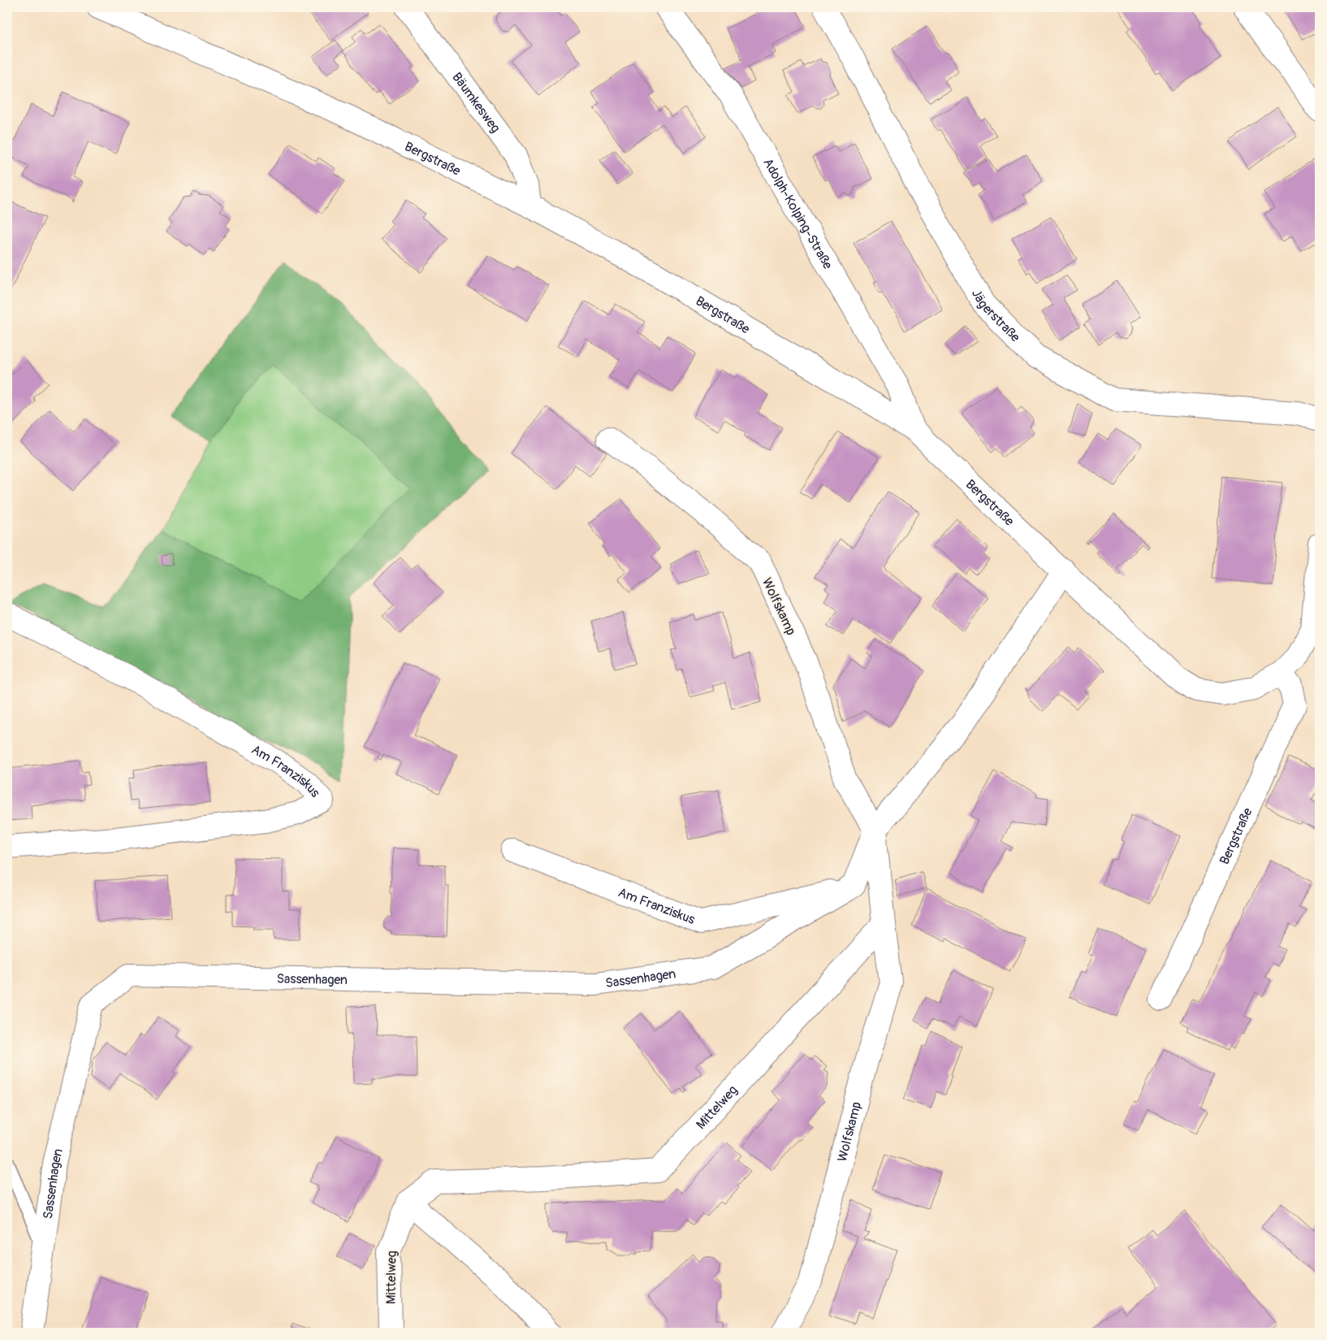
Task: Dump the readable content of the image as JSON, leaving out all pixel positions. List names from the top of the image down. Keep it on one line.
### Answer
{"streets":{"street":["Bäumkesweg","Bergstraße","Adolph-Kolping-Straße","Jägerstraße","Wolfskamp","Am Franziskus","Sassenhagen","Mittelweg"]},"crossings":[["Bäumkesweg","Bergstraße"],["Bergstraße","Adolph-Kolping-Straße"],["Wolfskamp","Mittelweg"],["Am Franziskus","Sassenhagen"]]}
